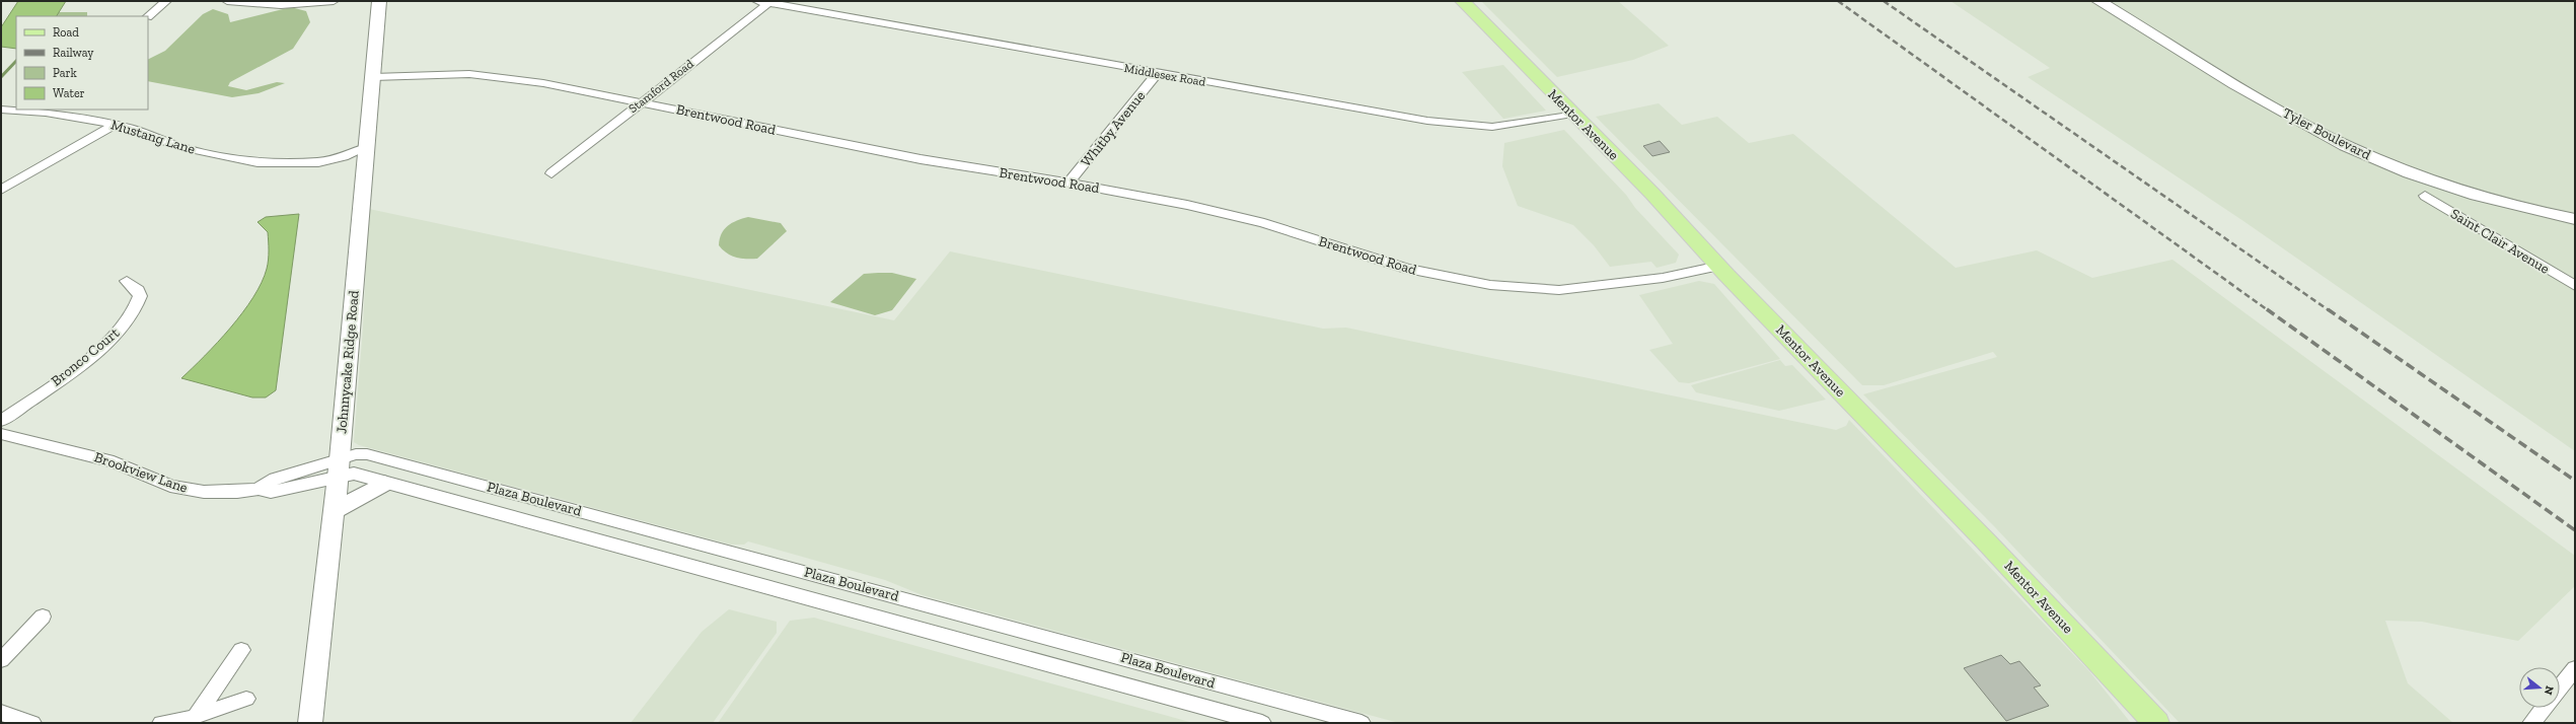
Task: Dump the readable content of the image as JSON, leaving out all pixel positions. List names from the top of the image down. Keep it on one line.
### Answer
{"streets":{"main road":["Mentor Avenue","Tyler Boulevard","Johnnycake Ridge Road"],"street":["Middlesex Road","Stamford Road","Brentwood Road","Whitby Avenue","Mustang Lane","Saint Clair Avenue","Bronco Court","Brookview Lane","Plaza Boulevard"]},"crossings":[["Middlesex Road","Stamford Road"],["Middlesex Road","Mentor Avenue"],["Middlesex Road","Whitby Avenue"],["Stamford Road","Brentwood Road"],["Brentwood Road","Mentor Avenue"],["Brentwood Road","Whitby Avenue"],["Brentwood Road","Johnnycake Ridge Road"],["Mustang Lane","Johnnycake Ridge Road"],["Johnnycake Ridge Road","Brookview Lane"],["Johnnycake Ridge Road","Plaza Boulevard"],["Brookview Lane","Plaza Boulevard"]],"legend":["Road","Railway","Park","Water"],"north":"right"}
